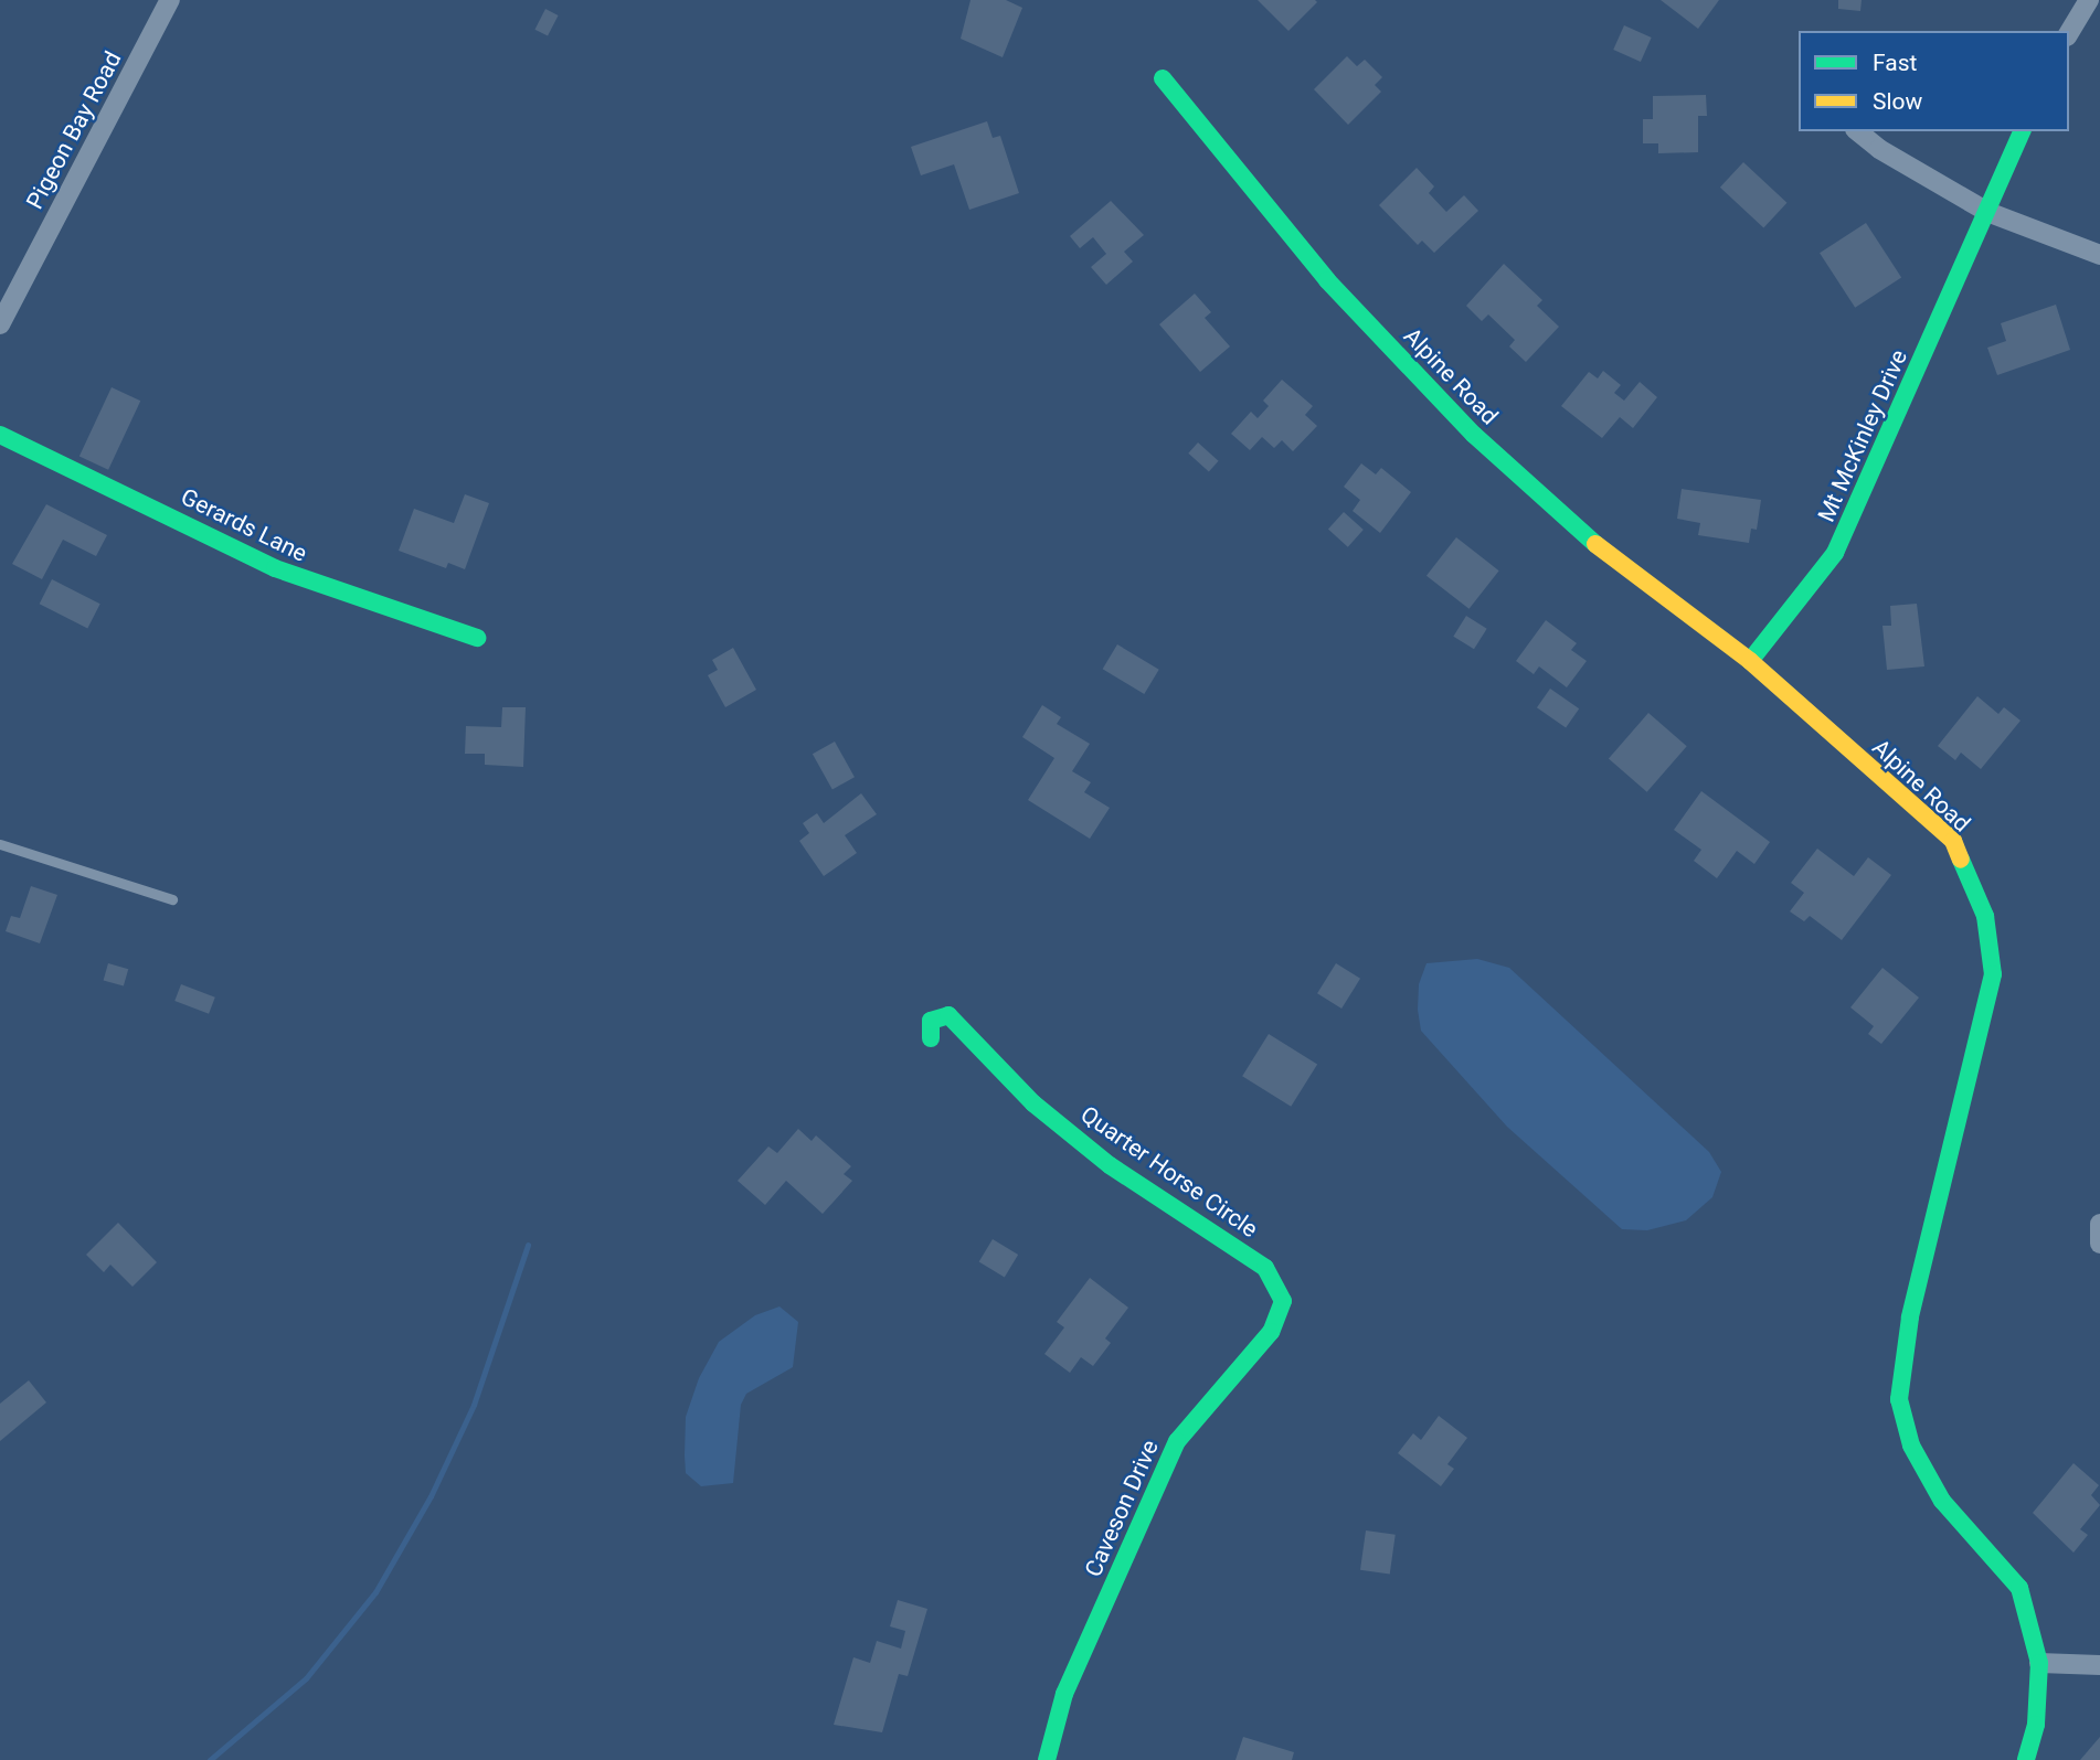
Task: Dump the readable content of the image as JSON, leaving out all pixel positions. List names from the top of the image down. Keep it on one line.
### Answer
{"streets":{"street":["Pigeon Bay Road","Alpine Road","Mt McKinley Drive","Gerards Lane","Quarter Horse Circle","Caveson Drive"]},"crossings":[["Alpine Road","Mt McKinley Drive"],["Quarter Horse Circle","Caveson Drive"]],"legend":["Fast","Slow"]}
